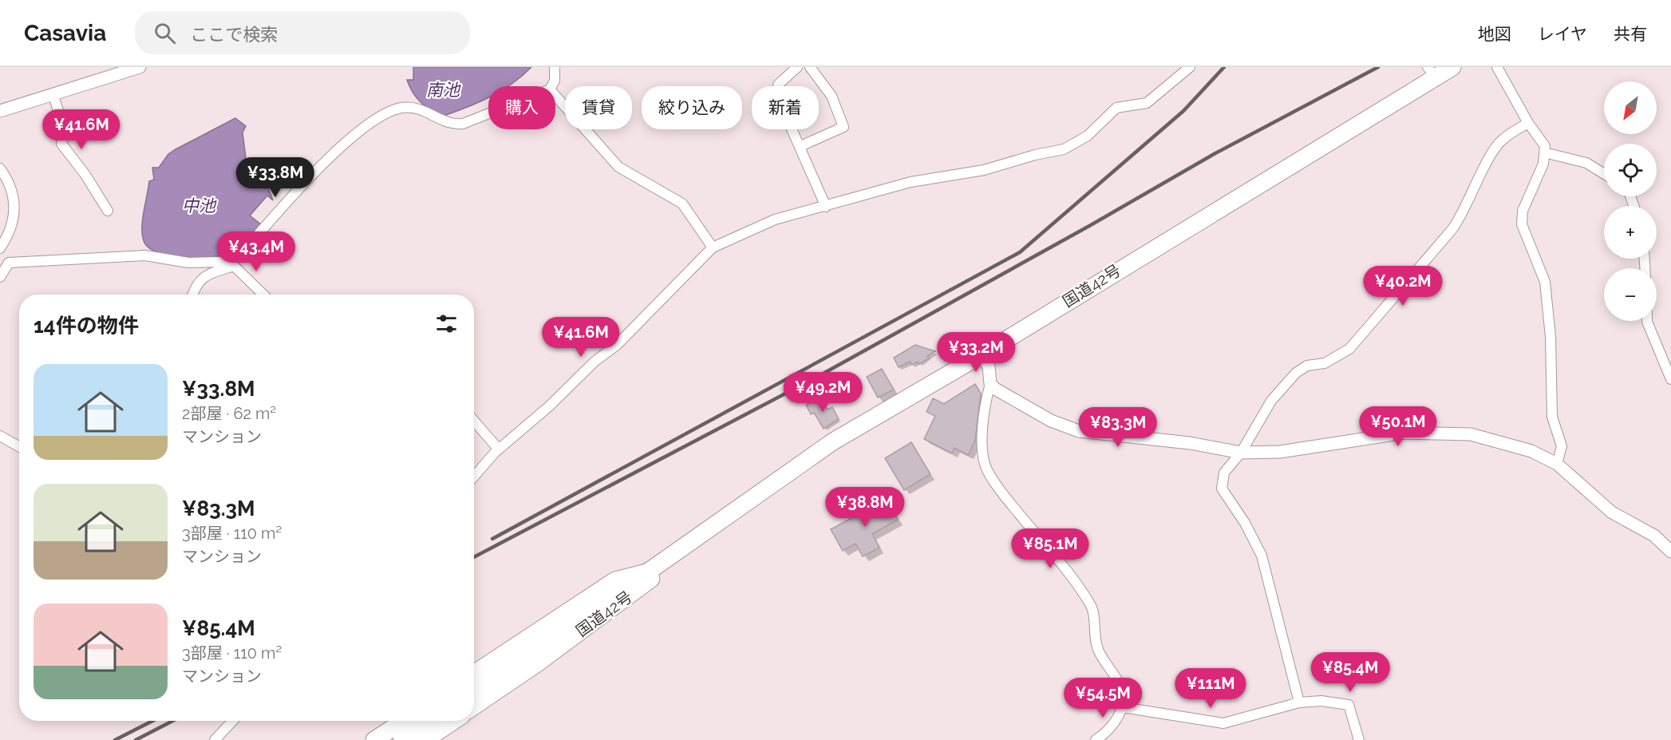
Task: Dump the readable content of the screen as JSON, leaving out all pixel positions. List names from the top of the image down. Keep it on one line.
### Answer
{"streets":{"highway":["国道42号"]},"water":["南池","中池"],"north":"bottom left","page":{"header":"Casavia","search":"ここで検索","nav":["地図","レイヤ","共有"],"map_buttons":["+","−"],"chip":["購入","賃貸","絞り込み","新着"],"price":["¥41.6M","¥33.8M","¥43.4M","¥40.2M","¥41.6M","¥33.2M","¥49.2M","¥50.1M","¥83.3M","¥38.8M","¥85.1M","¥85.4M","¥111M","¥54.5M"],"heading":"14件の物件","list":[{"name":"¥33.8M","note":"2部屋 · 62 m² · マンション"},{"name":"¥83.3M","note":"3部屋 · 110 m² · マンション"},{"name":"¥85.4M","note":"3部屋 · 110 m² · マンション"}]}}
